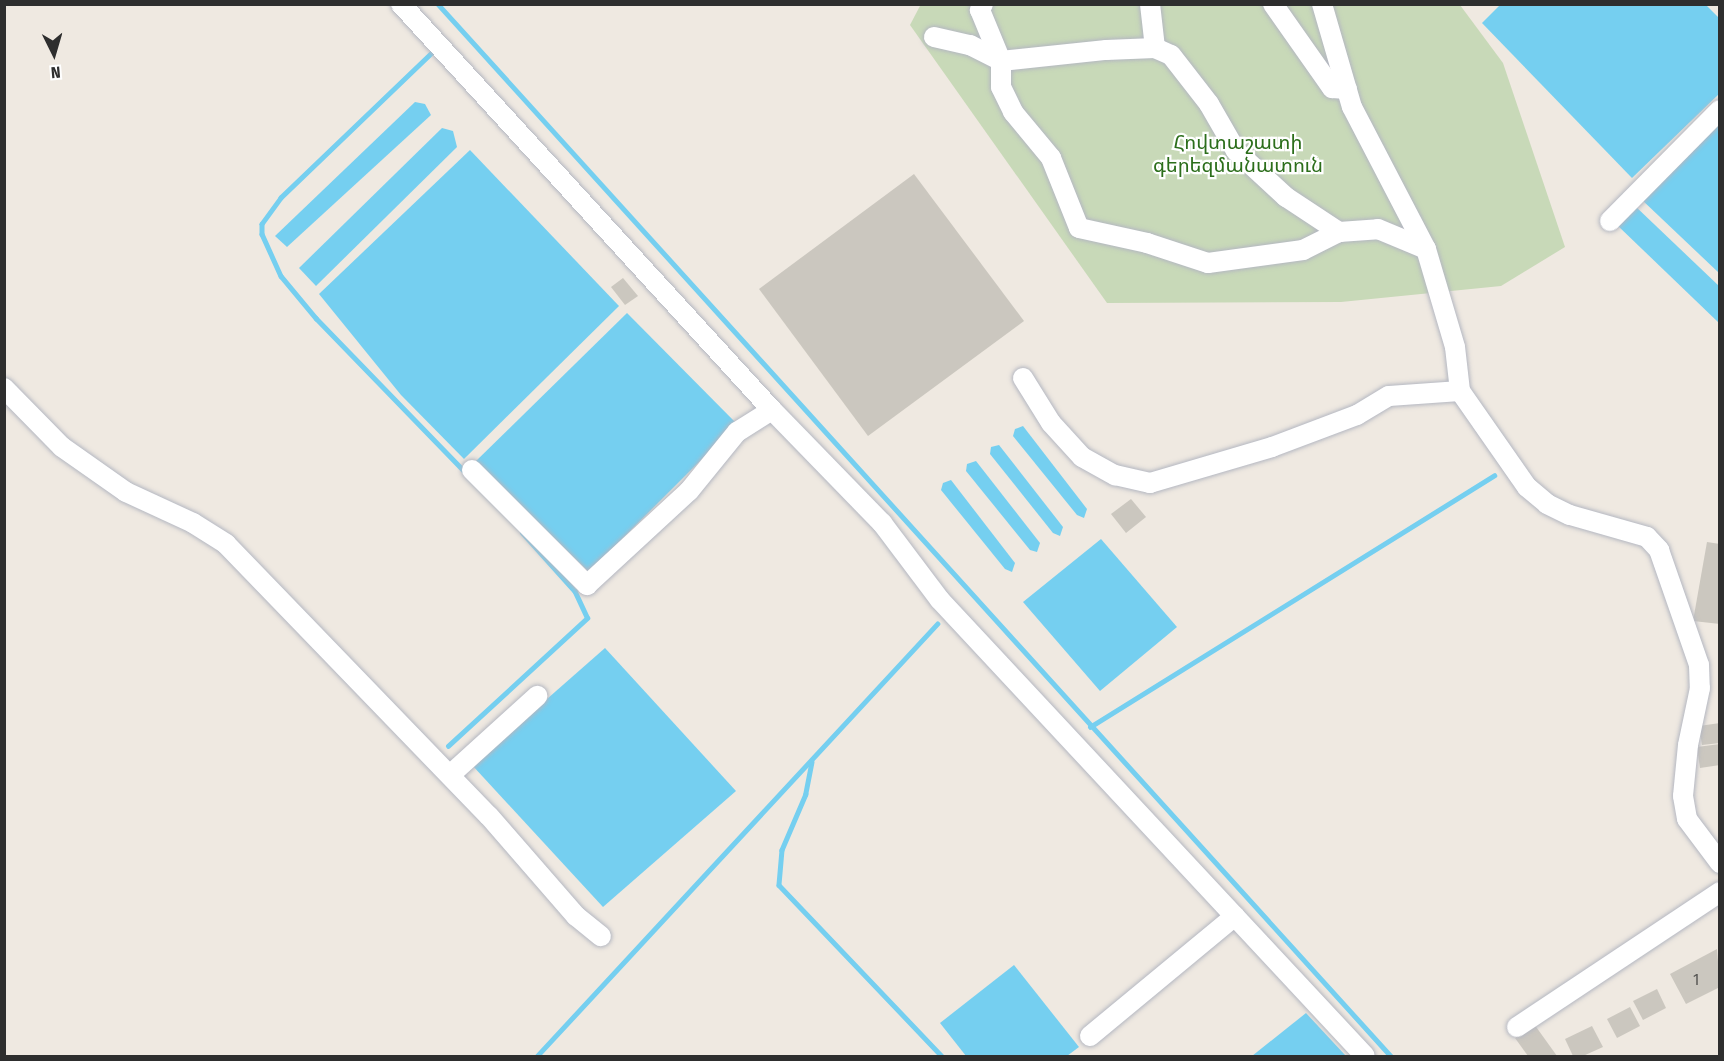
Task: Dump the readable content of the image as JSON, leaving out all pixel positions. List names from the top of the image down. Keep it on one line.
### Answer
{"parks":["Հովտաշատի գերեզմանատուն"],"house_numbers":["1"],"north":"bottom"}
